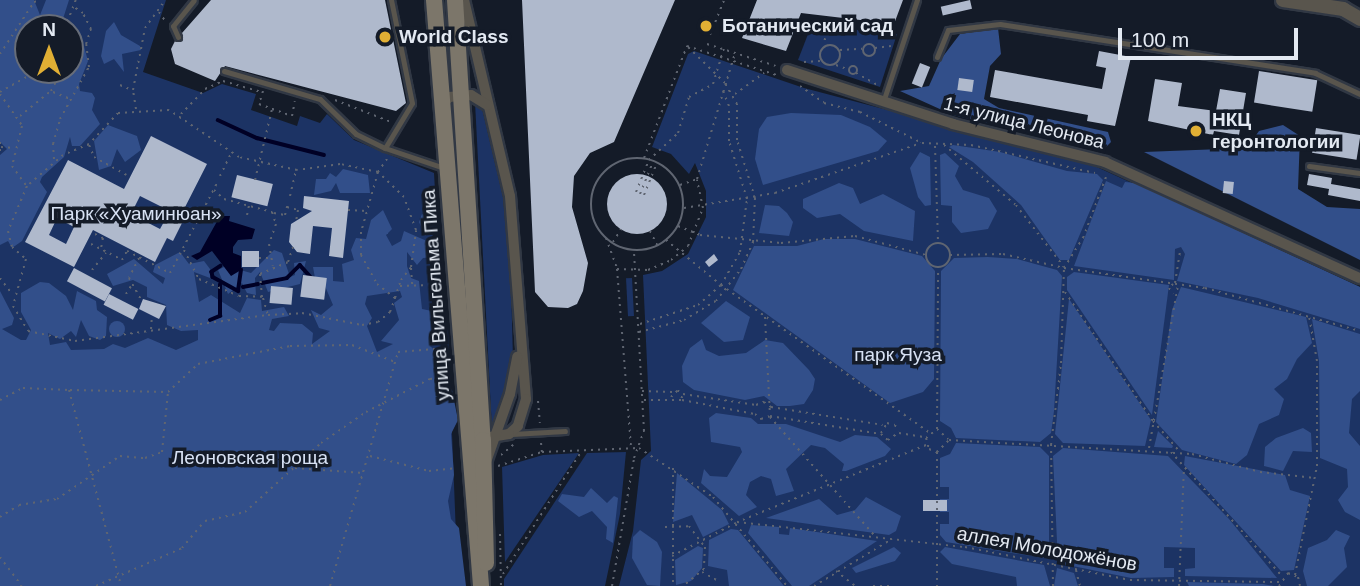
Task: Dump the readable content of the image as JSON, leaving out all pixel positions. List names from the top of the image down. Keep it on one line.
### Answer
{"streets":{"main road":["улица Вильгельма Пика"],"street":["1-я улица Леонова"],"path":["аллея Молодожёнов"]},"parks":["Парк «Хуаминюан»","парк Яуза","Леоновская роща"],"places":["Ботанический сад","World Class","НКЦ геронтологии"],"scale_bar":"100 m","north":"top"}
